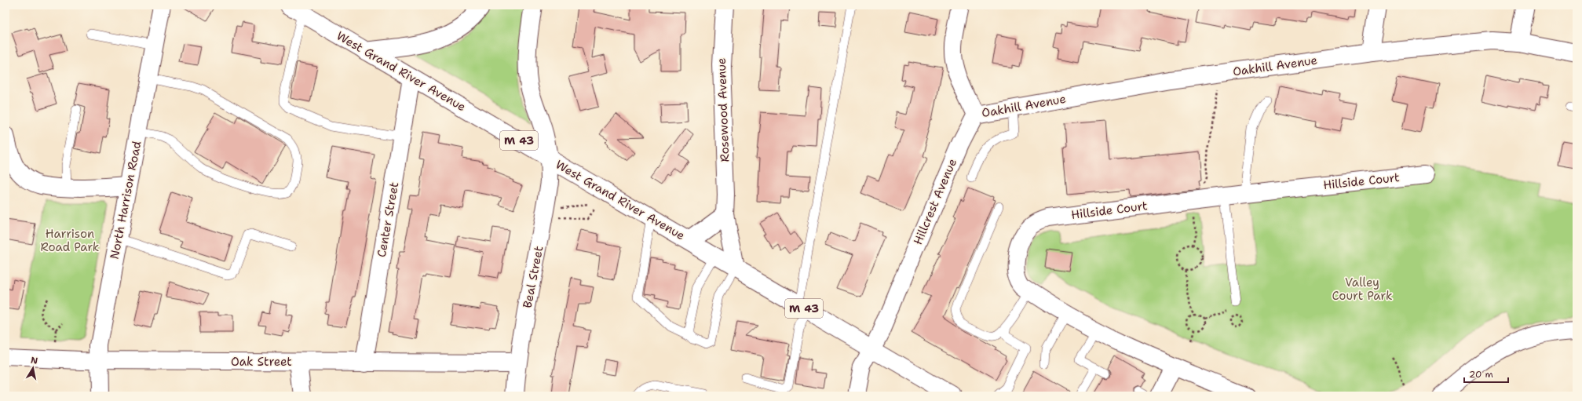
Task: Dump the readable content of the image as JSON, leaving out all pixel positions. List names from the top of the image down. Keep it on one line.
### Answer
{"streets":{"street":["Oakhill Avenue","West Grand River Avenue","Rosewood Avenue","M 43","Hillside Court","North Harrison Road","Hillcrest Avenue","Center Street","Beal Street","Oak Street"]},"crossings":[["Oakhill Avenue","Hillcrest Avenue"],["West Grand River Avenue","Rosewood Avenue"],["West Grand River Avenue","Hillcrest Avenue"],["West Grand River Avenue","Center Street"],["West Grand River Avenue","Beal Street"],["North Harrison Road","Oak Street"],["Center Street","Oak Street"],["Beal Street","Oak Street"]],"parks":["Harrison Road Park","Valley Court Park"],"scale_bar":"20 m","north":"top"}
